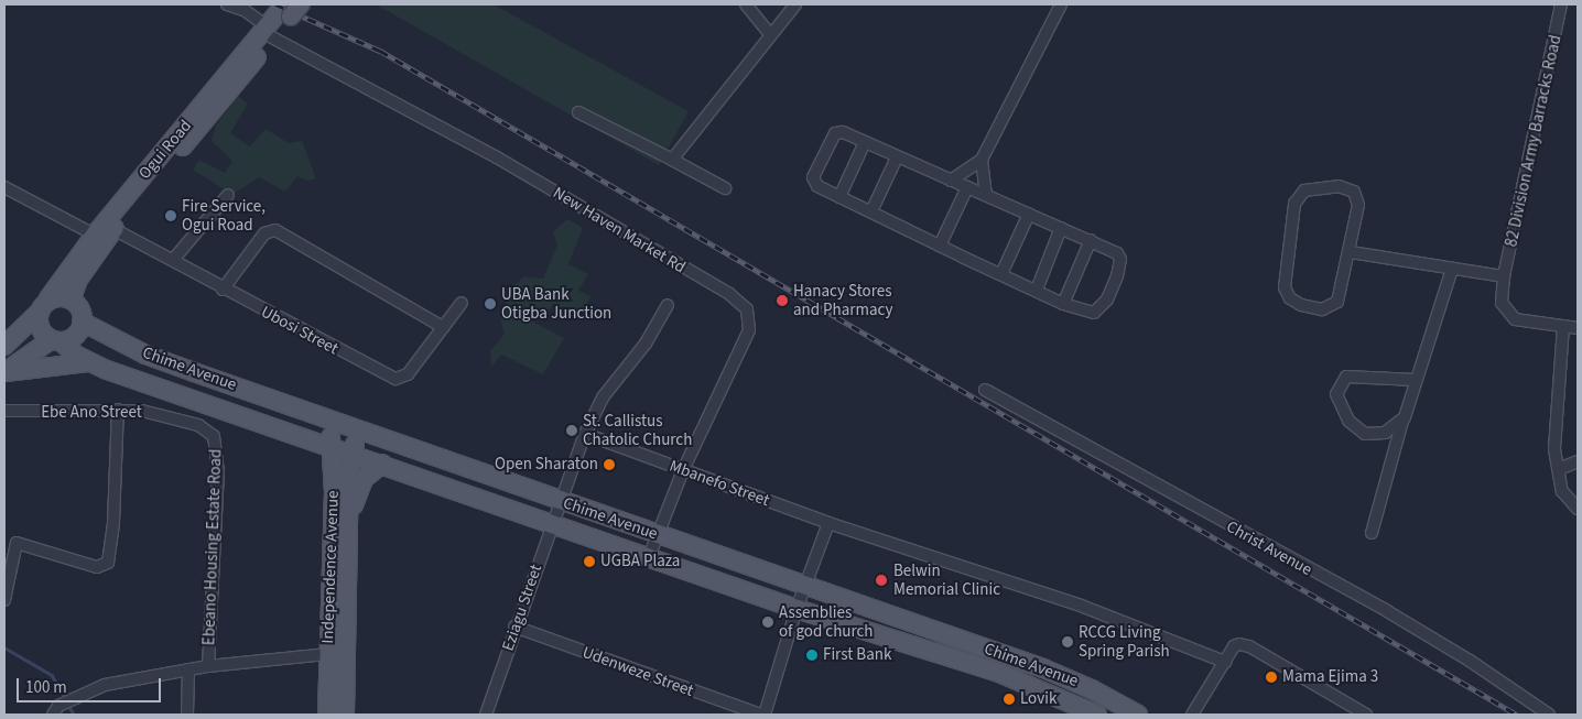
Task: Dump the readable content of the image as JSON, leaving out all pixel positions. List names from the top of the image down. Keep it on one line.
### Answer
{"streets":{"main road":["Ogui Road","Chime Avenue","Independence Avenue"],"street":["82 Division Army Barracks Road","New Haven Market Rd","Ubosi Street","Ebe Ano Street","Mbanefo Street","Ebeano Housing Estate Road","Christ Avenue","Eziagu Street","Udenweze Street"]},"crossings":[["Ogui Road","New Haven Market Rd"],["Ogui Road","Ubosi Street"],["Ogui Road","Chime Avenue"],["New Haven Market Rd","Chime Avenue"],["New Haven Market Rd","Mbanefo Street"],["Chime Avenue","Independence Avenue"],["Chime Avenue","Eziagu Street"],["Ebe Ano Street","Ebeano Housing Estate Road"],["Eziagu Street","Udenweze Street"]],"places":["Fire Service, Ogui Road","Hanacy Stores and Pharmacy","UBA Bank Otigba Junction","St. Callistus Chatolic Church","Open Sharaton","UGBA Plaza","Belwin Memorial Clinic","Assenblies of god church","RCCG Living Spring Parish","First Bank","Mama Ejima 3","Lovik"],"scale_bar":"100 m"}
